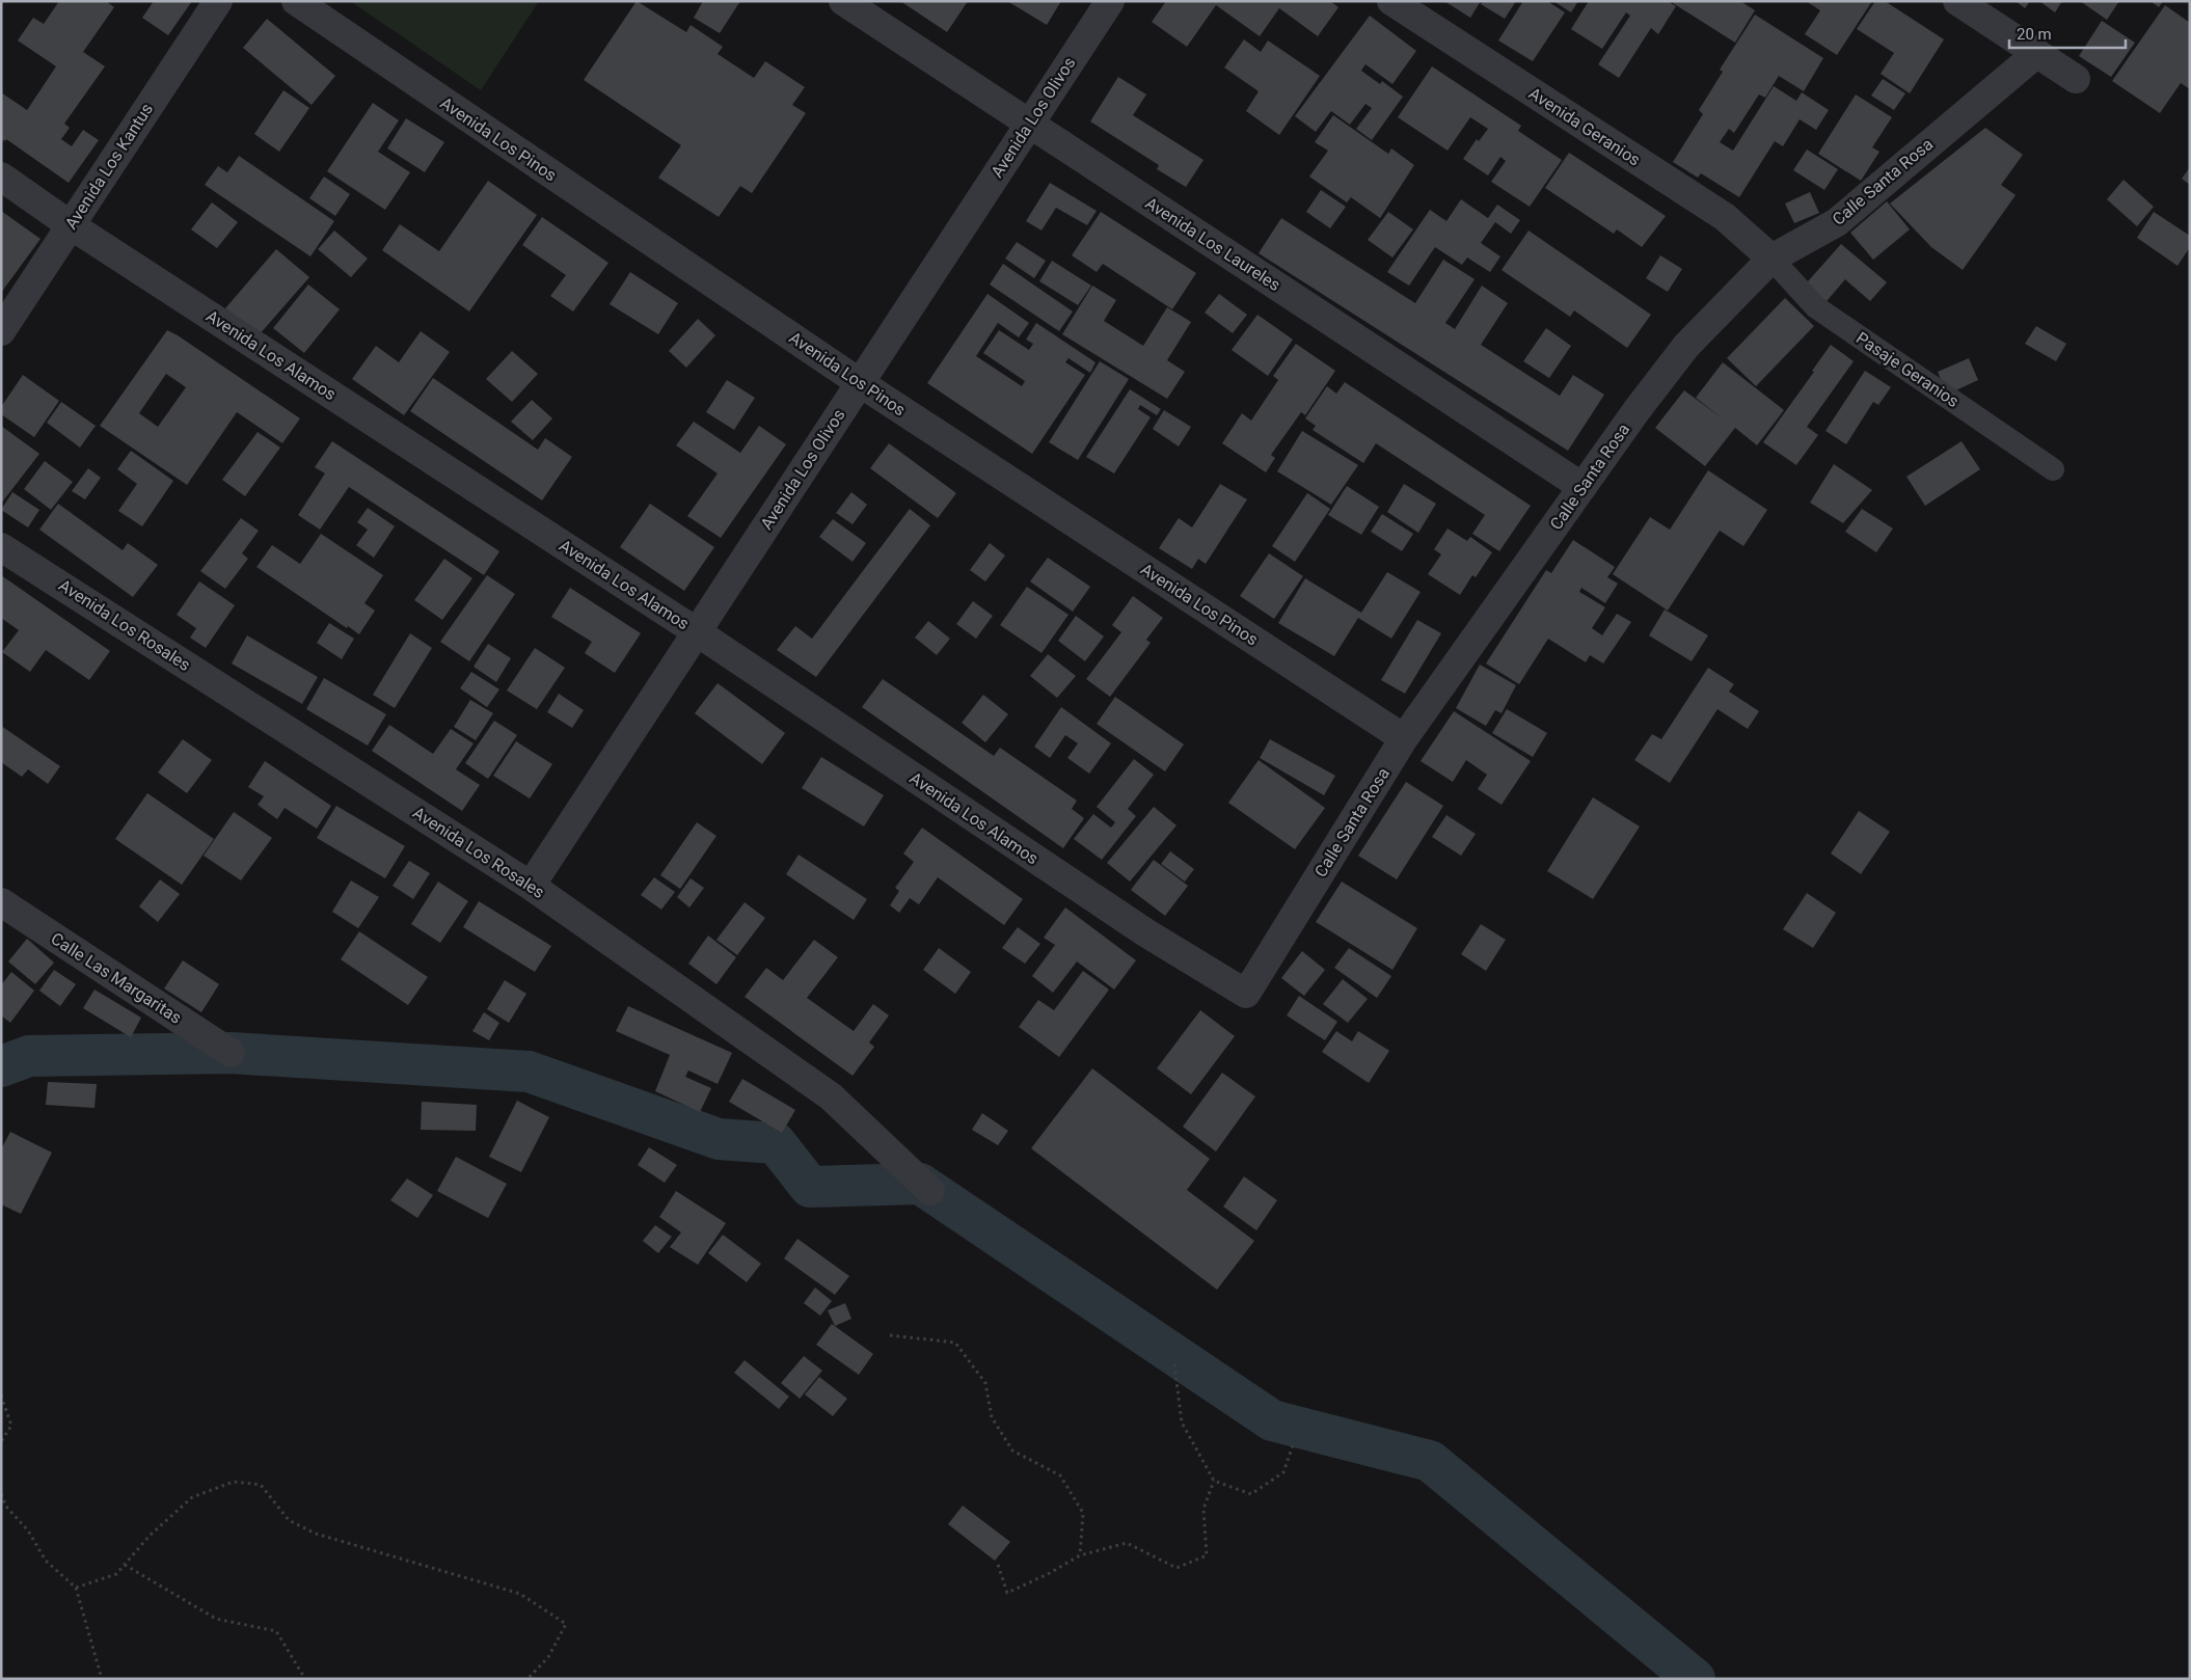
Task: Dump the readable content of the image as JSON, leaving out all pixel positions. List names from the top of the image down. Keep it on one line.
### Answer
{"streets":{"street":["Avenida Los Olivos","Avenida Geranios","Avenida Los Pinos","Avenida Los Kantus","Calle Santa Rosa","Avenida Los Laureles","Avenida Los Alamos","Avenida Los Rosales","Calle Las Margaritas"],"lane":["Pasaje Geranios"]},"crossings":[["Avenida Los Olivos","Avenida Los Pinos"],["Avenida Los Olivos","Avenida Los Laureles"],["Avenida Los Olivos","Avenida Los Alamos"],["Avenida Los Olivos","Avenida Los Rosales"],["Avenida Geranios","Calle Santa Rosa"],["Avenida Geranios","Pasaje Geranios"],["Avenida Los Pinos","Calle Santa Rosa"],["Avenida Los Kantus","Avenida Los Alamos"],["Calle Santa Rosa","Avenida Los Laureles"],["Calle Santa Rosa","Avenida Los Alamos"],["Calle Santa Rosa","Pasaje Geranios"]],"scale_bar":"20 m"}
